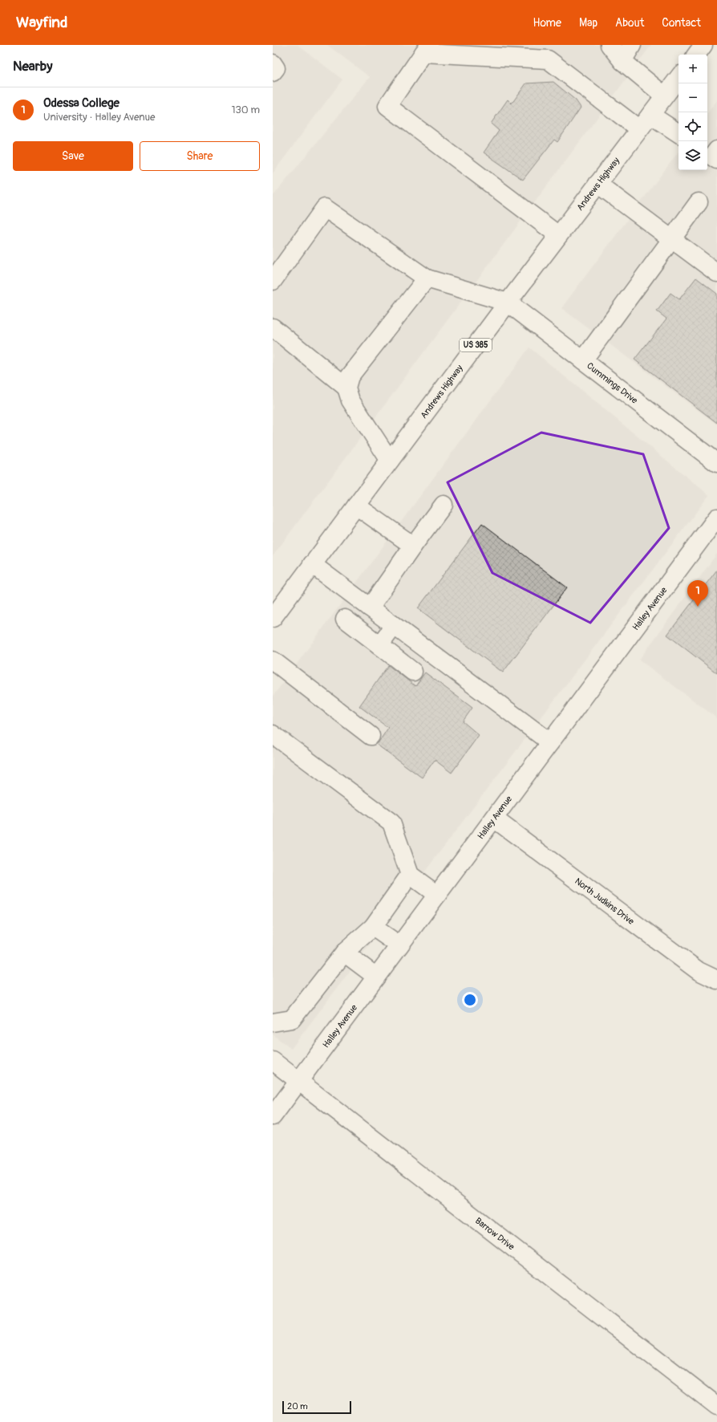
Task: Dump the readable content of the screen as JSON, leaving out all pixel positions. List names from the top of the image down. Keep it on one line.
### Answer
{"streets":{"street":["Andrews Highway","US 385","Cummings Drive","Halley Avenue","North Judkins Drive","Barrow Drive"]},"crossings":[["Andrews Highway","Cummings Drive"],["Halley Avenue","North Judkins Drive"],["Halley Avenue","Barrow Drive"]],"scale_bar":"20 m","page":{"header":"Wayfind","nav":["Home","Map","About","Contact"],"heading":"Nearby","map_buttons":["+","−"],"list":[{"mark":"1","name":"Odessa College","note":"University · Halley Avenue","value":"130 m"}],"buttons":["Save","Share"],"pins":"1","scale":"20 m"}}
